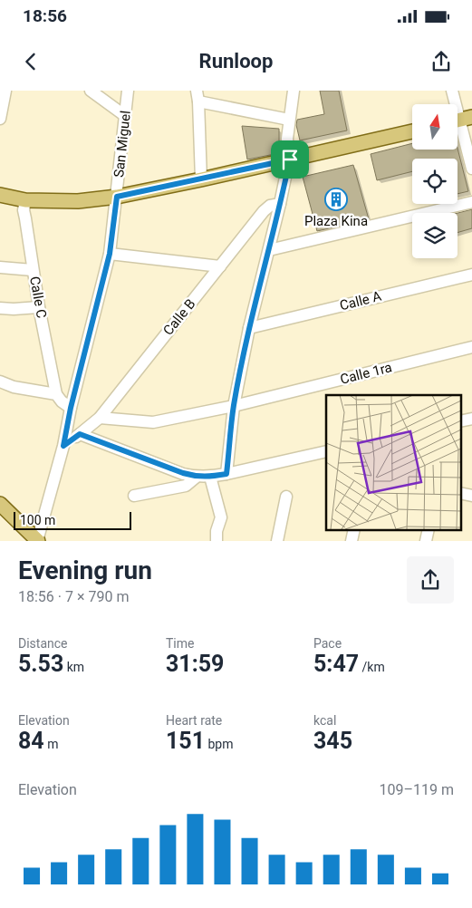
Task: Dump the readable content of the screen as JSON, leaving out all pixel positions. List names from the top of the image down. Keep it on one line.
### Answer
{"streets":{"street":["San Miguel","Calle C","Calle A","Calle B","Calle 1ra"]},"crossings":[["San Miguel","Calle B"],["Calle B","Calle 1ra"]],"places":{"building":["Plaza Kina"]},"scale_bar":"100 m","north":"top","page":{"status":"18:56","header":"Runloop","scale":"100 m","heading":["Evening run","18:56 · 7 × 790 m"],"stats":[["Distance","5.53 km"],["Time","31:59"],["Pace","5:47 /km"],["Elevation","84 m"],["Heart rate","151 bpm"],["kcal","345"]],"chart":["Elevation","109–119 m"]}}
